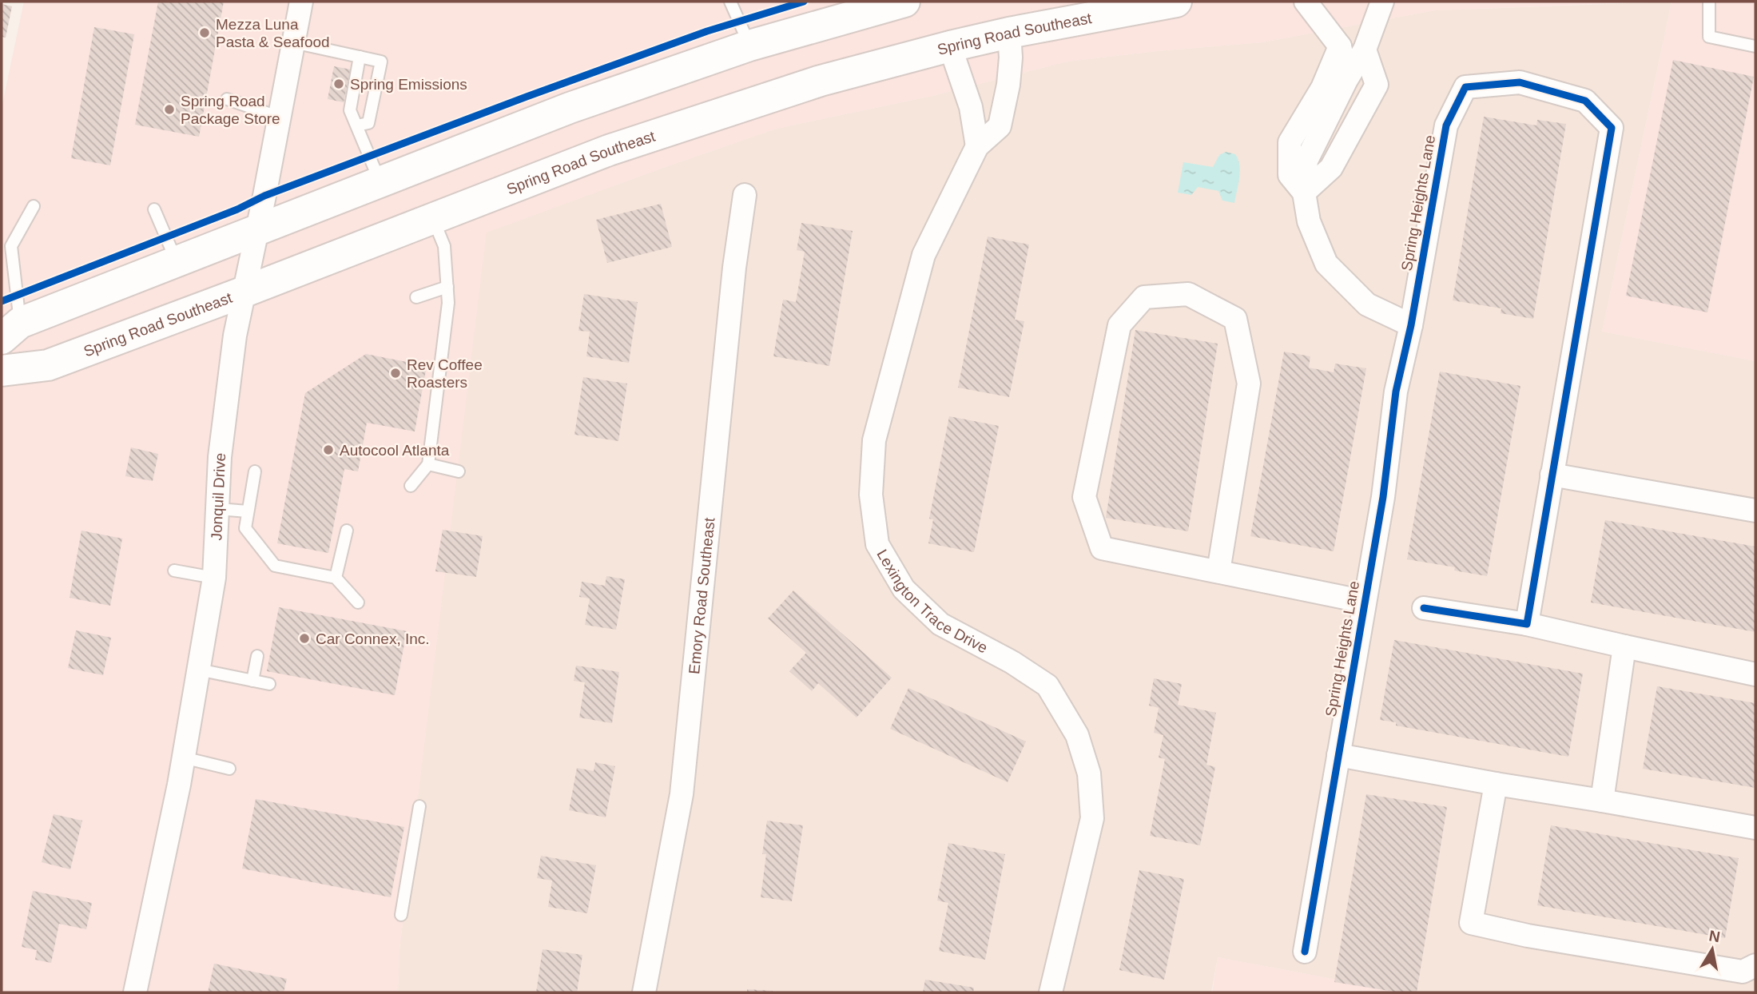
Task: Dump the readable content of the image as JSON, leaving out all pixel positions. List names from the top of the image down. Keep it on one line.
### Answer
{"streets":{"main road":["Spring Road Southeast"],"street":["Spring Heights Lane","Jonquil Drive","Emory Road Southeast","Lexington Trace Drive"]},"crossings":[["Spring Road Southeast","Jonquil Drive"],["Spring Road Southeast","Lexington Trace Drive"]],"places":["Mezza Luna Pasta & Seafood","Spring Emissions","Spring Road Package Store","Rev Coffee Roasters","Autocool Atlanta","Car Connex, Inc."],"north":"top"}
